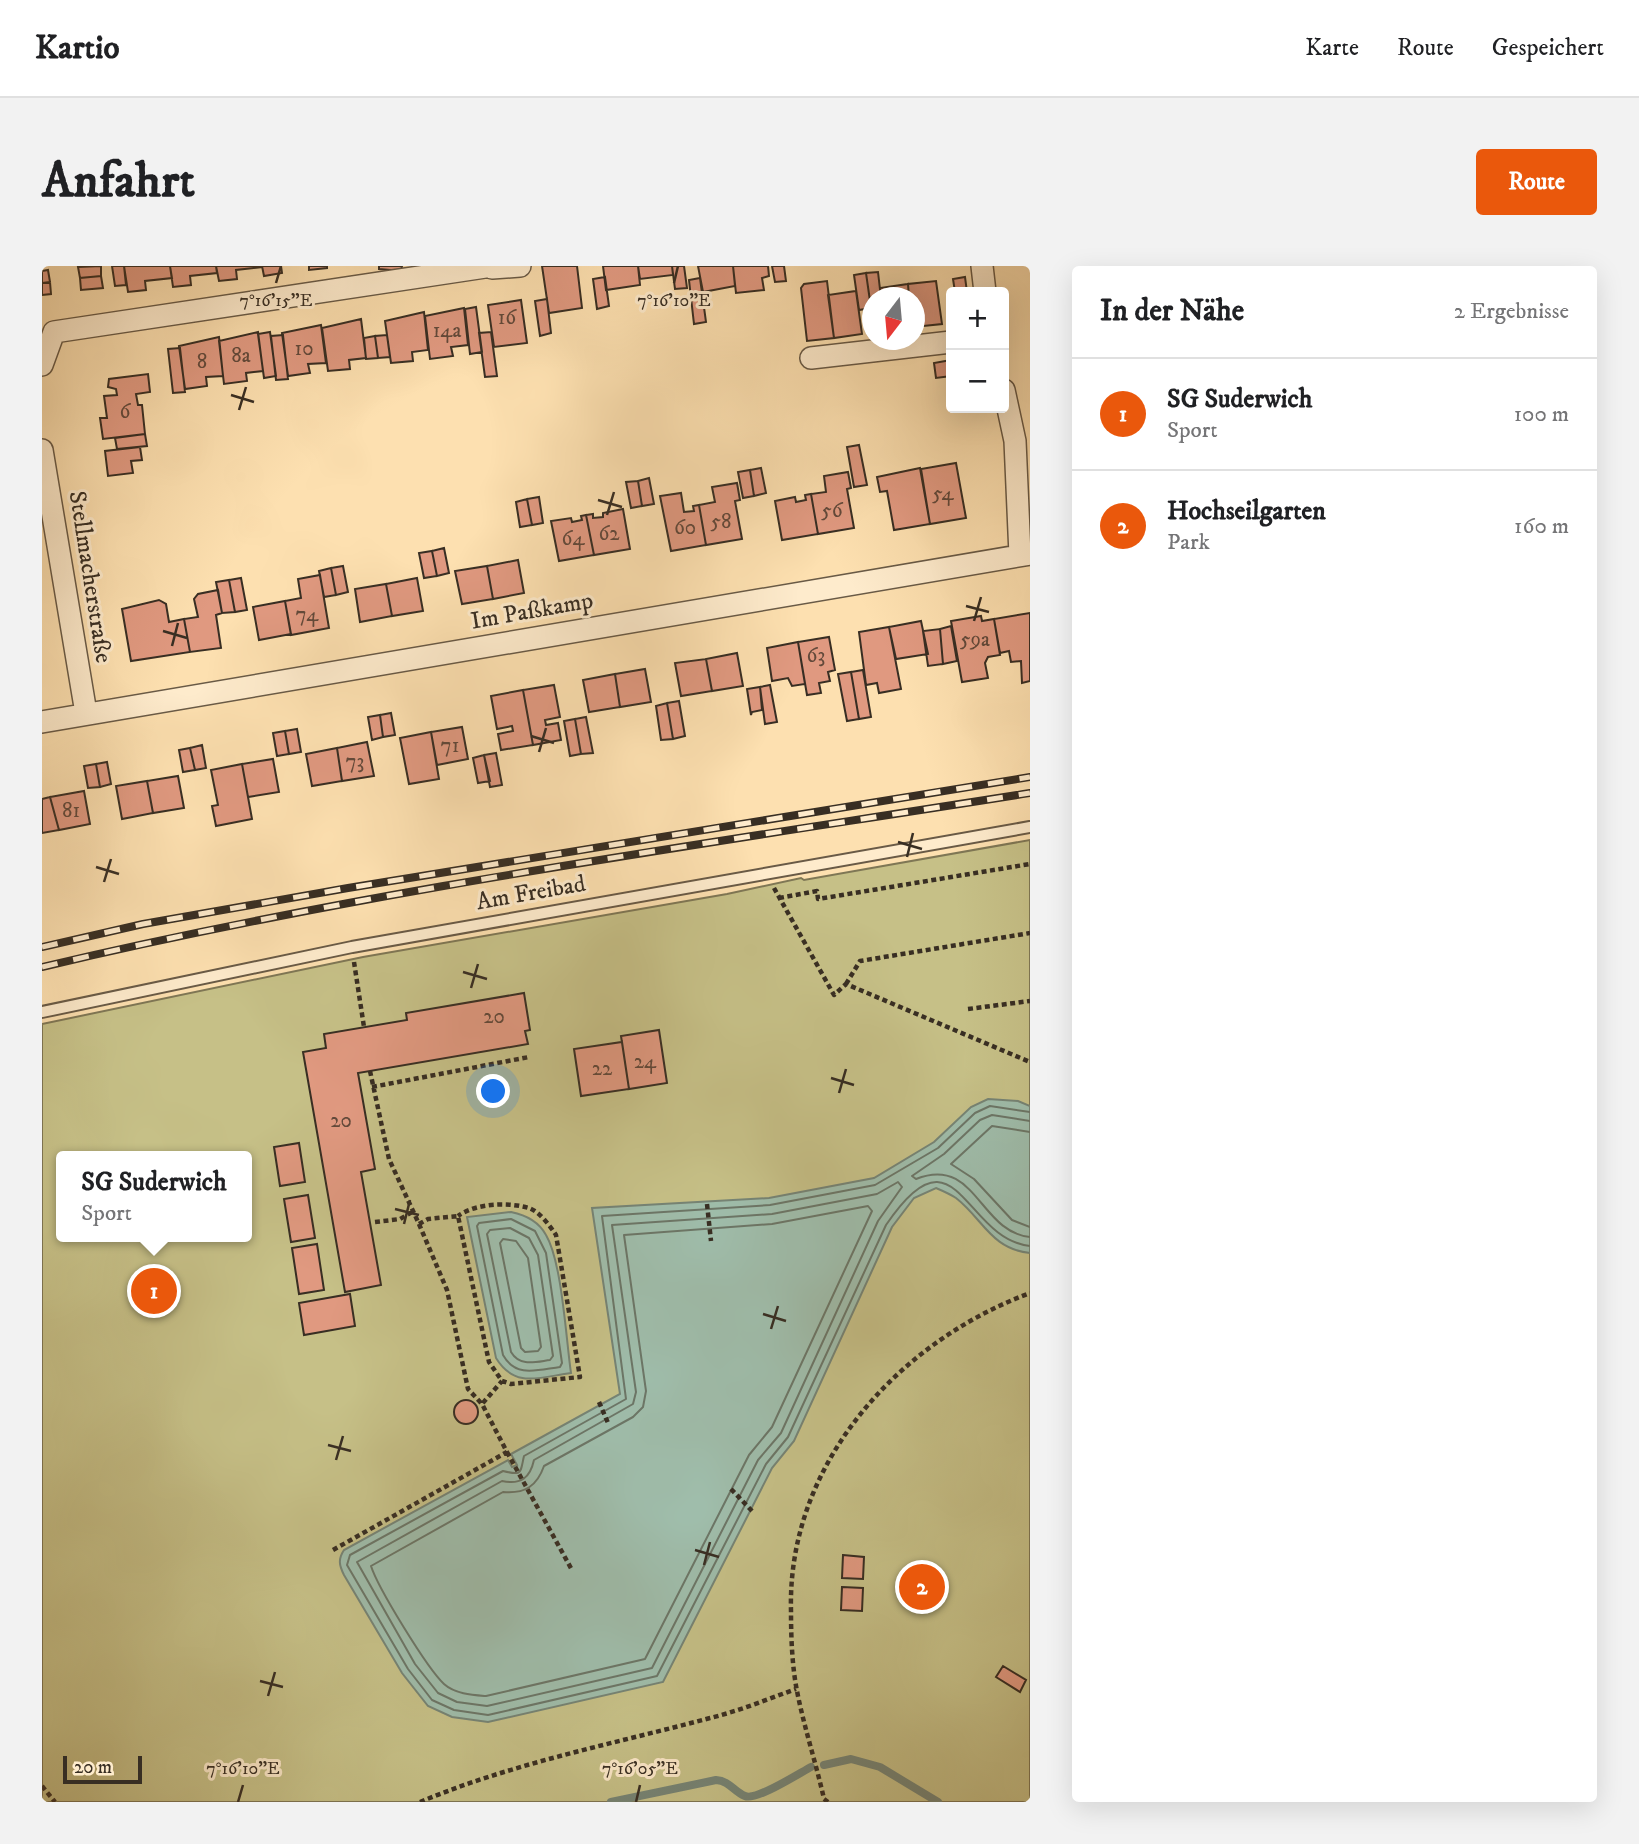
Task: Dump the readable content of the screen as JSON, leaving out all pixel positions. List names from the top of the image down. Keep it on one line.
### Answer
{"streets":{"street":["Stellmacherstraße","Im Paßkamp"],"lane":["Am Freibad"]},"crossings":[["Stellmacherstraße","Im Paßkamp"]],"house_numbers":["16","14a","10","8a","8","6","54","56","58","60","62","64","74","59a","63","71","73","81","20","24","22","20"],"scale_bar":"20 m","north":"bottom","page":{"header":"Kartio","nav":["Karte","Route","Gespeichert"],"buttons":"Route","title":"Anfahrt","heading":["In der Nähe","2 Ergebnisse"],"map_buttons":["+","−"],"list":[{"mark":"1","name":"SG Suderwich","note":"Sport","value":"100 m"},{"mark":"2","name":"Hochseilgarten","note":"Park","value":"160 m"}],"popup":["SG Suderwich","Sport"],"pins":["1","2"],"scale":"20 m"},"coordinates":["7°16'15\"E","7°16'10\"E","7°16'05\"E"]}
